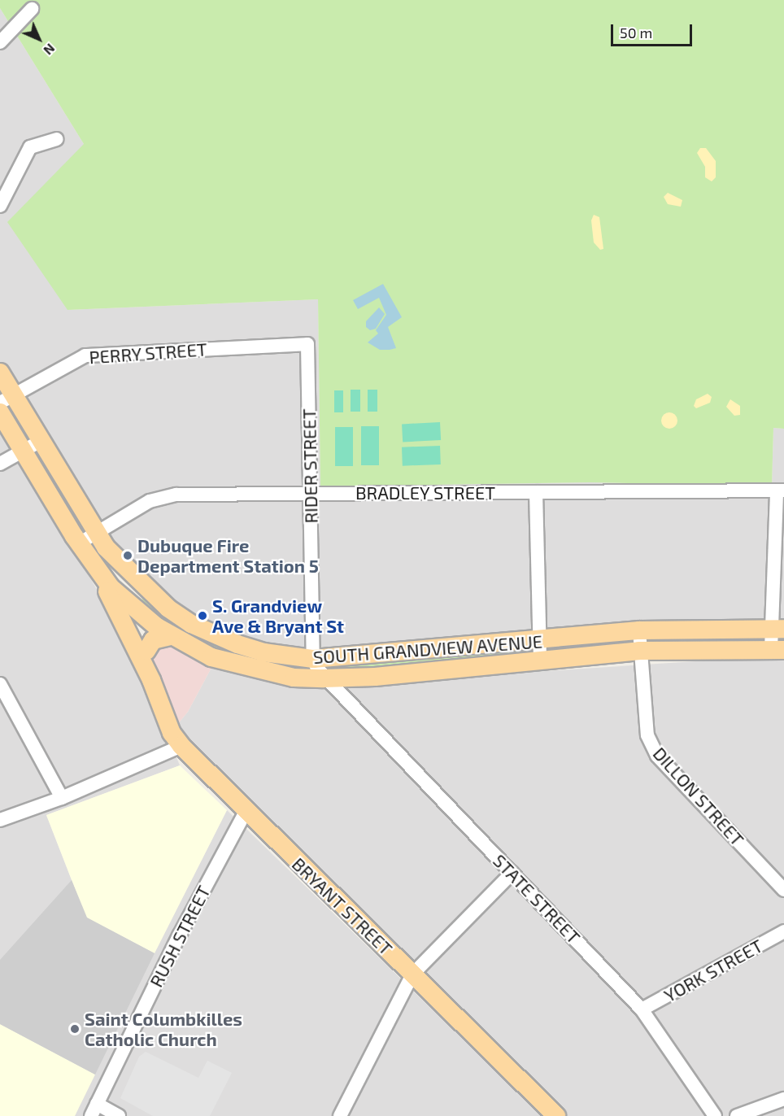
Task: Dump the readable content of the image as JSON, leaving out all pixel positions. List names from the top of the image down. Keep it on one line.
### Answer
{"streets":{"main road":["SOUTH GRANDVIEW AVENUE","BRYANT STREET"],"street":["PERRY STREET","RIDER STREET","BRADLEY STREET","DILLON STREET","STATE STREET","RUSH STREET","YORK STREET"]},"crossings":[["PERRY STREET","RIDER STREET"],["PERRY STREET","SOUTH GRANDVIEW AVENUE"],["RIDER STREET","BRADLEY STREET"],["RIDER STREET","SOUTH GRANDVIEW AVENUE"],["RIDER STREET","STATE STREET"],["BRADLEY STREET","SOUTH GRANDVIEW AVENUE"],["SOUTH GRANDVIEW AVENUE","DILLON STREET"],["STATE STREET","YORK STREET"],["BRYANT STREET","RUSH STREET"]],"places":["Dubuque Fire Department Station 5","S. Grandview Ave & Bryant St","Saint Columbkilles Catholic Church"],"scale_bar":"50 m","north":"bottom right"}
